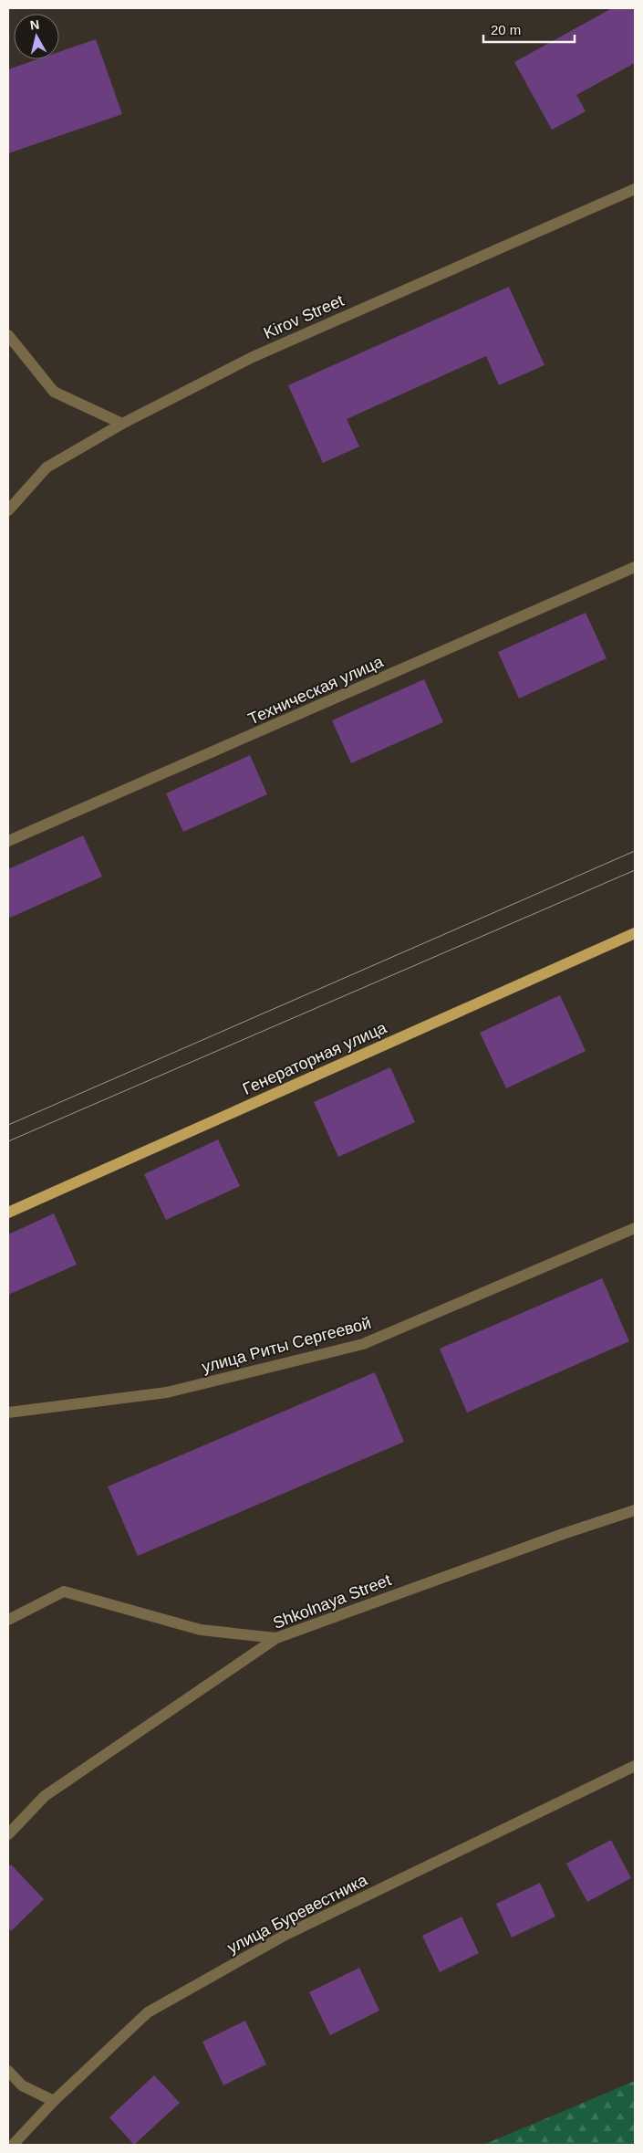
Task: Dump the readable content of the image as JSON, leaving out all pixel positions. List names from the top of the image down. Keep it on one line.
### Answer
{"streets":{"main road":["Генераторная улица"],"street":["Kirov Street","Техническая улица","улица Риты Сергеевой","Shkolnaya Street","улица Буревестника"]},"scale_bar":"20 m","north":"top"}
